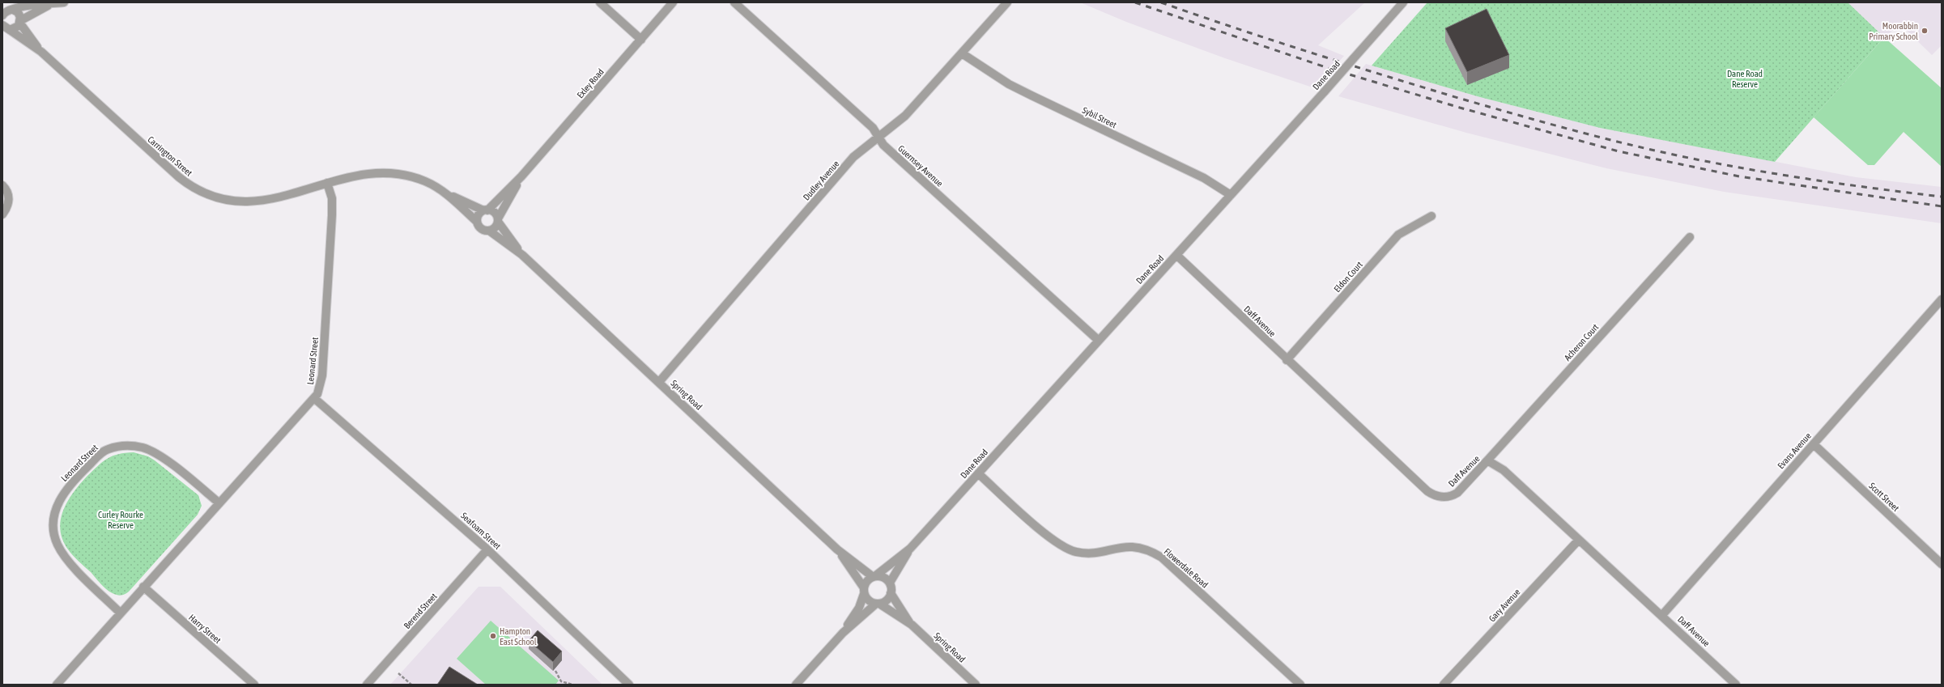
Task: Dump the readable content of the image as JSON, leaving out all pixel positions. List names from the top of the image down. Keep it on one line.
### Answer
{"streets":{"street":["Dane Road","Exley Road","Sybil Street","Carrington Street","Guernsey Avenue","Dudley Avenue","Eldon Court","Daff Avenue","Acheron Court","Leonard Street","Spring Road","Evans Avenue","Scott Street","Seafoam Street","Flowerdale Road","Gary Avenue","Berend Street","Harry Street"]},"crossings":[["Dane Road","Sybil Street"],["Dane Road","Guernsey Avenue"],["Dane Road","Daff Avenue"],["Dane Road","Spring Road"],["Dane Road","Flowerdale Road"],["Exley Road","Carrington Street"],["Exley Road","Spring Road"],["Sybil Street","Dudley Avenue"],["Carrington Street","Leonard Street"],["Carrington Street","Spring Road"],["Guernsey Avenue","Dudley Avenue"],["Dudley Avenue","Spring Road"],["Eldon Court","Daff Avenue"],["Daff Avenue","Acheron Court"],["Daff Avenue","Evans Avenue"],["Daff Avenue","Gary Avenue"],["Leonard Street","Seafoam Street"],["Leonard Street","Harry Street"],["Evans Avenue","Scott Street"],["Seafoam Street","Berend Street"]],"parks":["Dane Road Reserve","Curley Rourke Reserve"],"places":["Moorabbin Primary School","Hampton East School"]}
